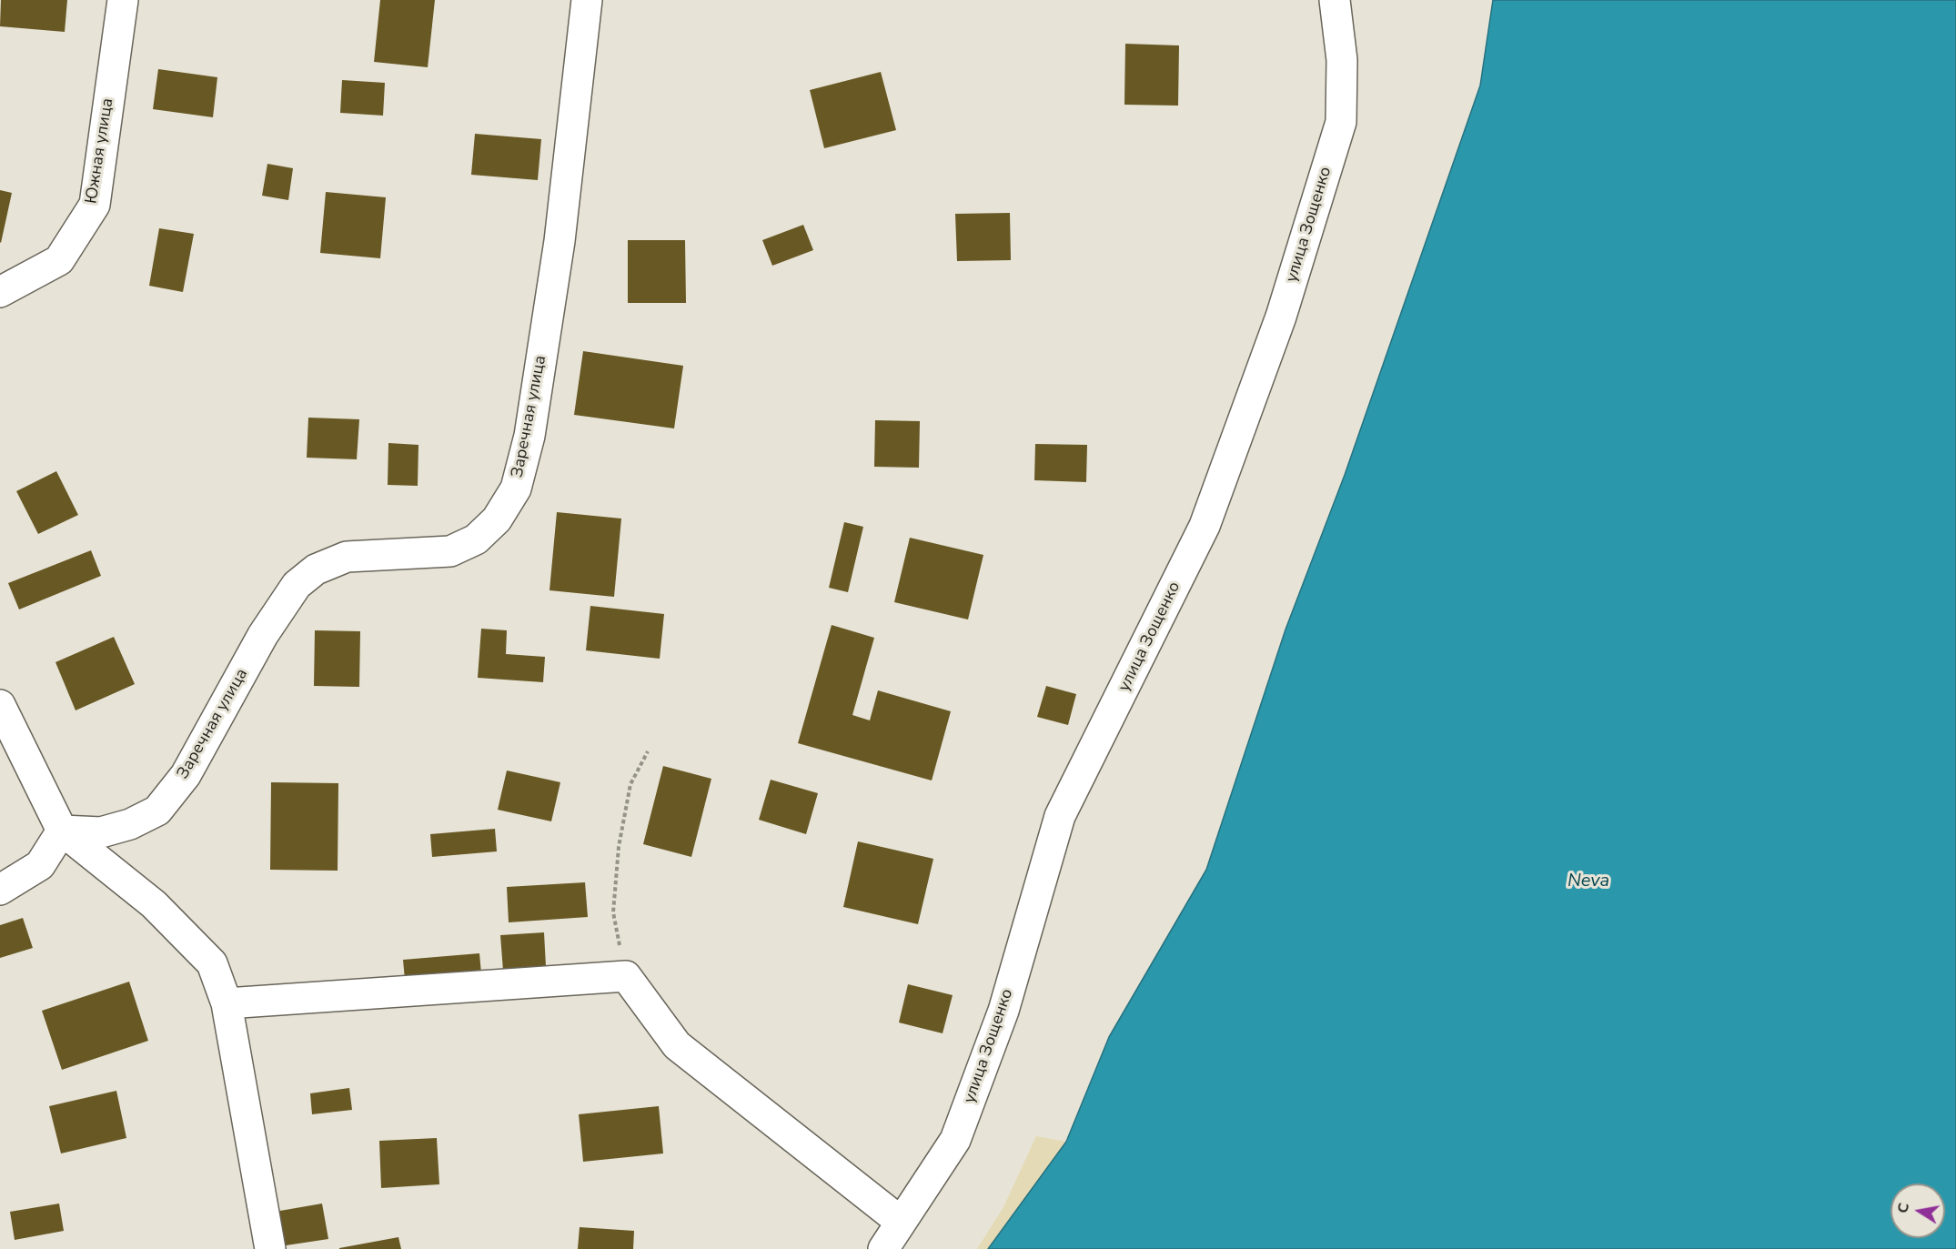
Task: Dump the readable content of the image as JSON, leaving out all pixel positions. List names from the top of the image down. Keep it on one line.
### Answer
{"streets":{"street":["Южная улица","улица Зощенко","Заречная улица"]},"water":["Neva"],"north":"left"}
